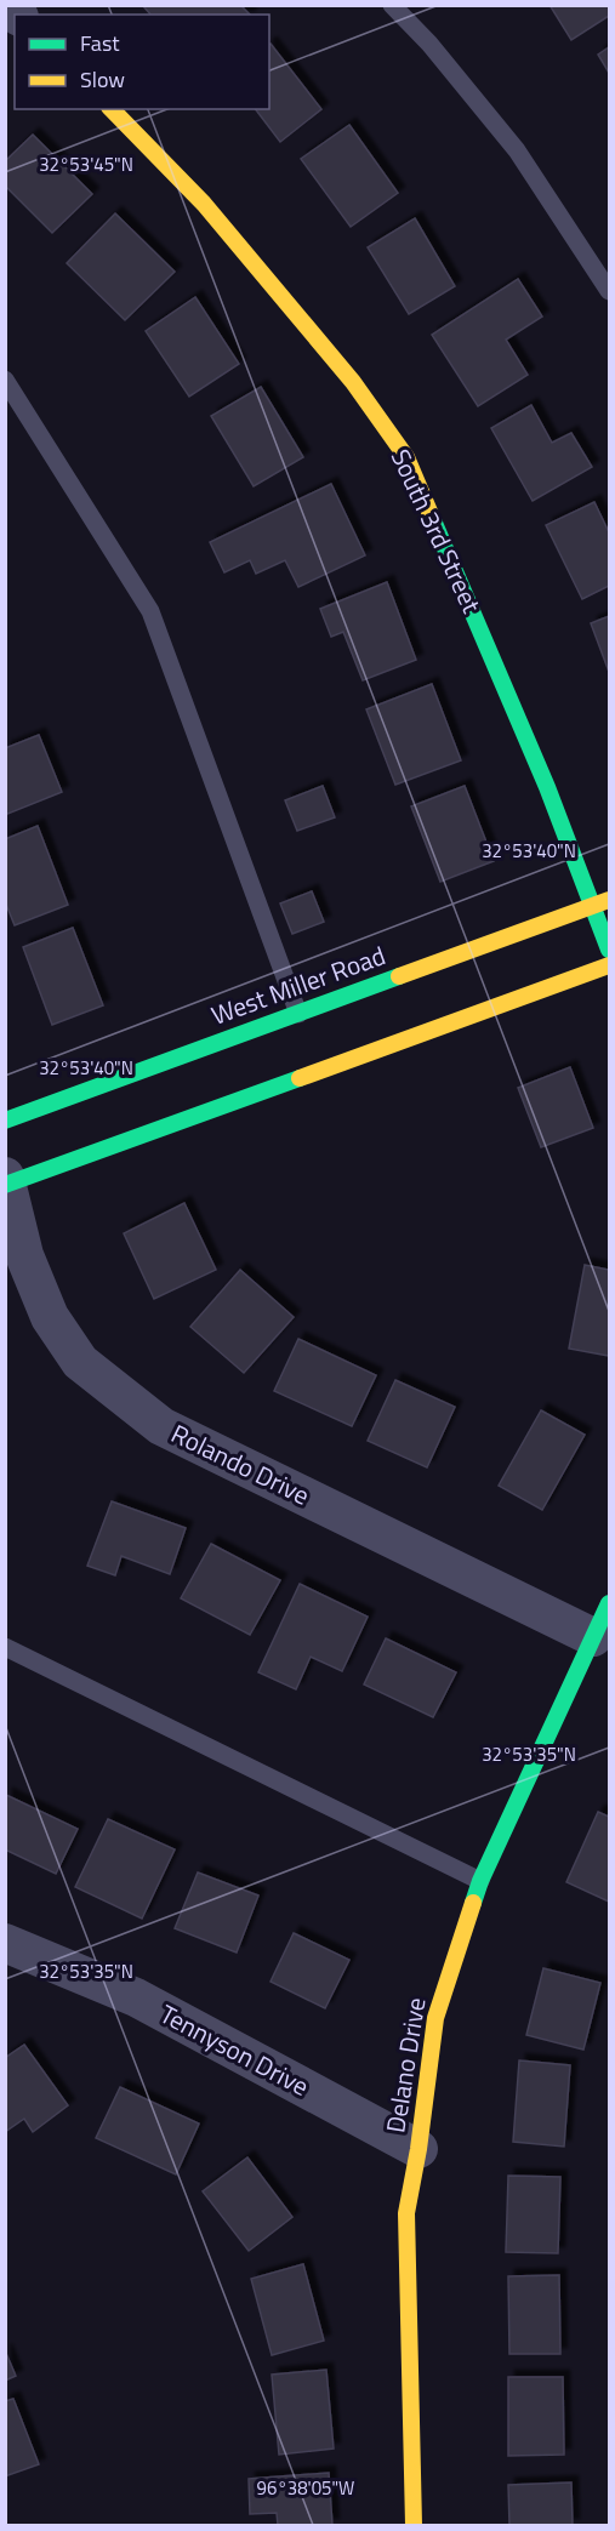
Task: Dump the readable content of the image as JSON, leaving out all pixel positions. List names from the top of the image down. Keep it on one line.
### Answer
{"streets":{"street":["South 3rd Street","West Miller Road","Rolando Drive","Tennyson Drive","Delano Drive"]},"crossings":[["South 3rd Street","West Miller Road"],["Rolando Drive","Delano Drive"],["Tennyson Drive","Delano Drive"]],"legend":["Fast","Slow"],"coordinates":["32°53'45\"N","32°53'40\"N","32°53'35\"N","96°38'05\"W"]}
